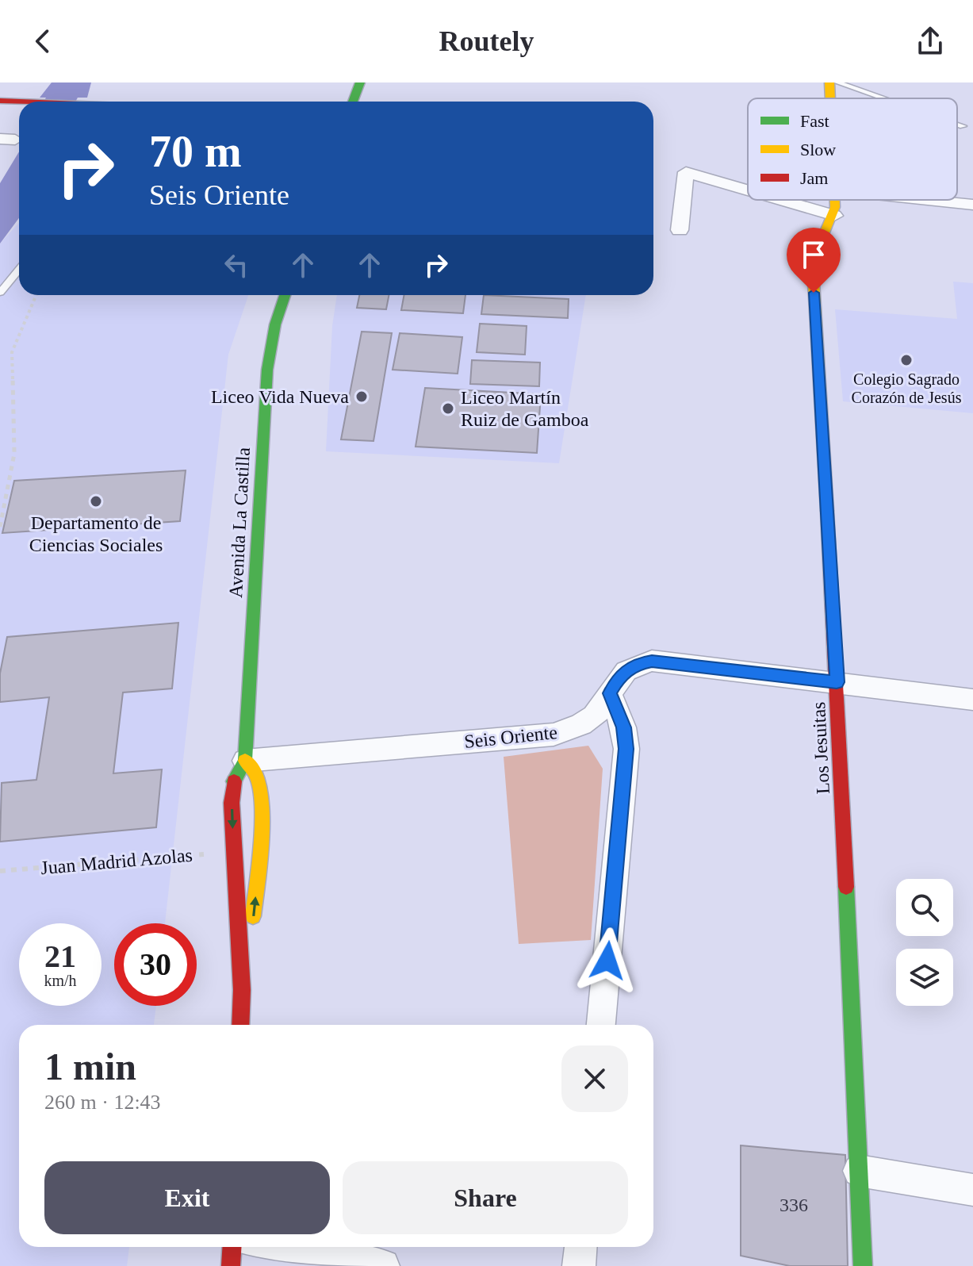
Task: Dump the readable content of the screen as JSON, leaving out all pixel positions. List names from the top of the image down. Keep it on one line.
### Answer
{"streets":{"street":["Avenida La Castilla","Seis Oriente","Los Jesuitas"],"path":["Juan Madrid Azolas"]},"crossings":[["Avenida La Castilla","Seis Oriente"],["Avenida La Castilla","Juan Madrid Azolas"],["Seis Oriente","Los Jesuitas"]],"places":["Colegio Sagrado Corazón de Jesús","Liceo Vida Nueva","Liceo Martín Ruiz de Gamboa","Departamento de Ciencias Sociales"],"house_numbers":["336"],"legend":["Fast","Slow","Jam"],"page":{"header":"Routely","turn":["70 m","Seis Oriente"],"speed":"21 km/h","limit":"30","heading":["1 min","260 m · 12:43"],"buttons":["Exit","Share"]}}
